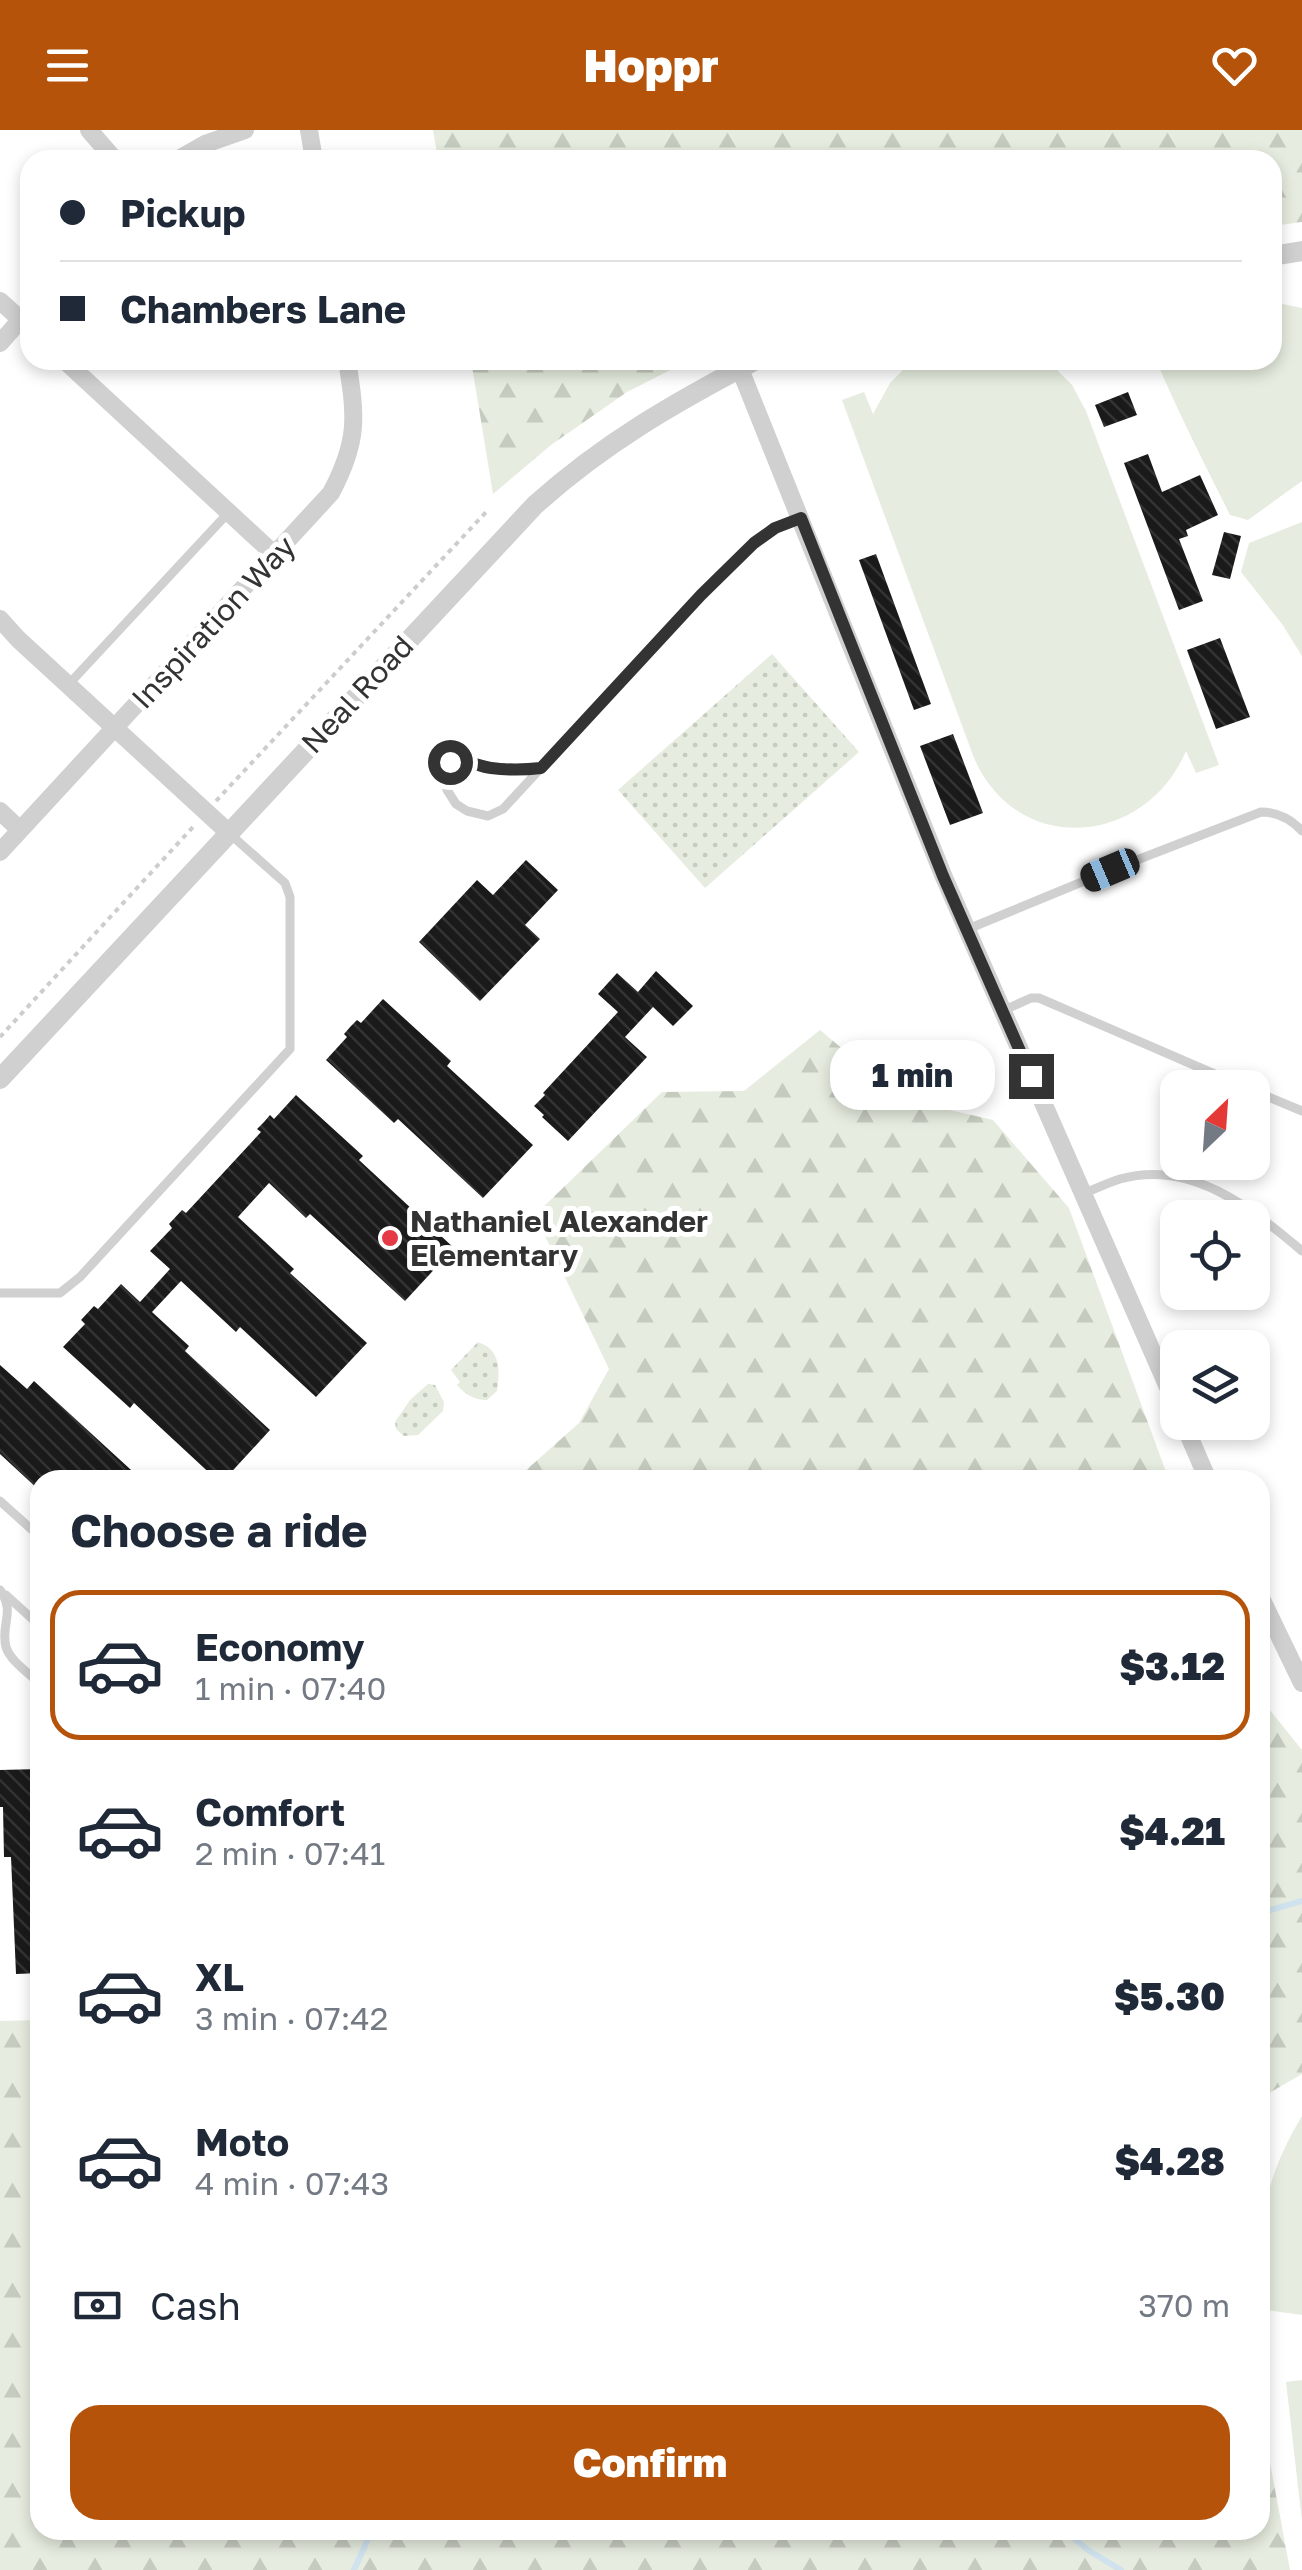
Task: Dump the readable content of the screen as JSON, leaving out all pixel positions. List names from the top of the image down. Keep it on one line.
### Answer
{"streets":{"street":["Inspiration Way","Neal Road"]},"places":["Nathaniel Alexander Elementary"],"north":"top right","page":{"header":"Hoppr","banner":["Pickup","Chambers Lane"],"bubble":"1 min","heading":"Choose a ride","list":[{"name":"Economy","note":"1 min · 07:40","value":"$3.12"},{"name":"Comfort","note":"2 min · 07:41","value":"$4.21"},{"name":"XL","note":"3 min · 07:42","value":"$5.30"},{"name":"Moto","note":"4 min · 07:43","value":"$4.28"}],"pay":["Cash","370 m"],"buttons":"Confirm"}}
